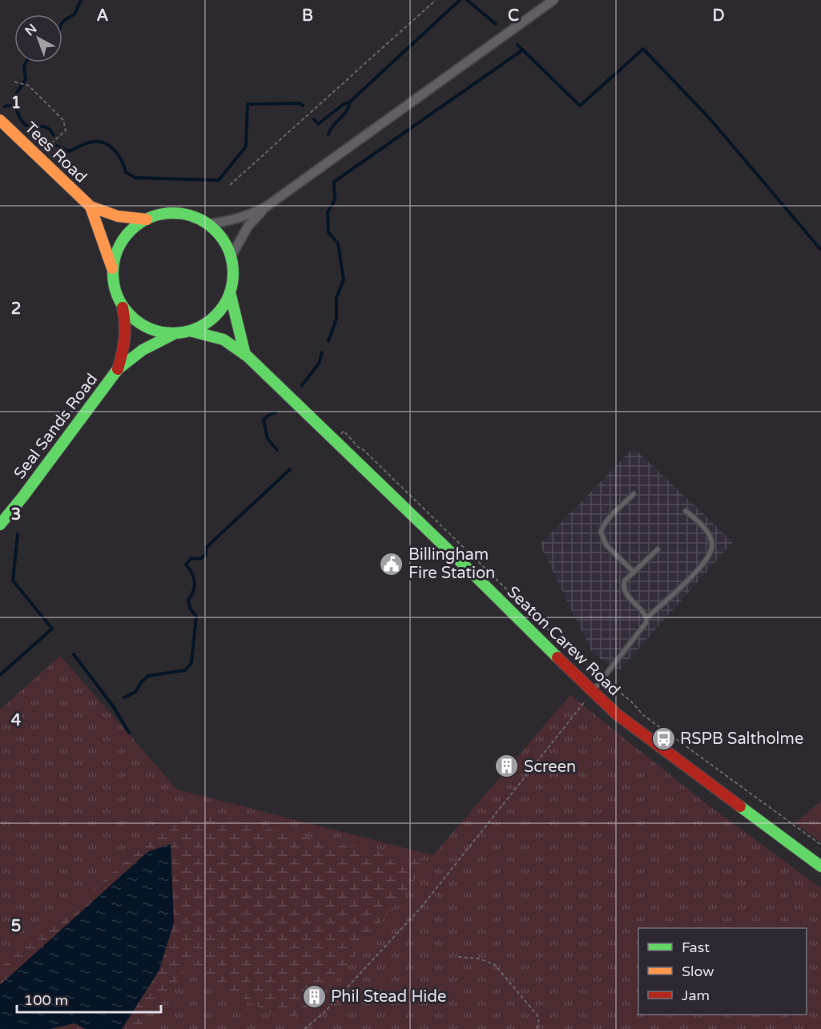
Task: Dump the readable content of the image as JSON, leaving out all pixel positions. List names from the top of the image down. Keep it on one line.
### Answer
{"streets":{"main road":["Tees Road","Seal Sands Road","Seaton Carew Road"]},"crossings":[["Tees Road","Seal Sands Road"],["Tees Road","Seaton Carew Road"],["Seal Sands Road","Seaton Carew Road"]],"places":{"public building":["Billingham Fire Station"],"bus stop":["RSPB Saltholme"],"building":["Screen","Phil Stead Hide"]},"legend":["Fast","Slow","Jam"],"scale_bar":"100 m","north":"top left","grid":{"columns":["A","B","C","D"],"rows":["1","2","3","4","5"]}}
